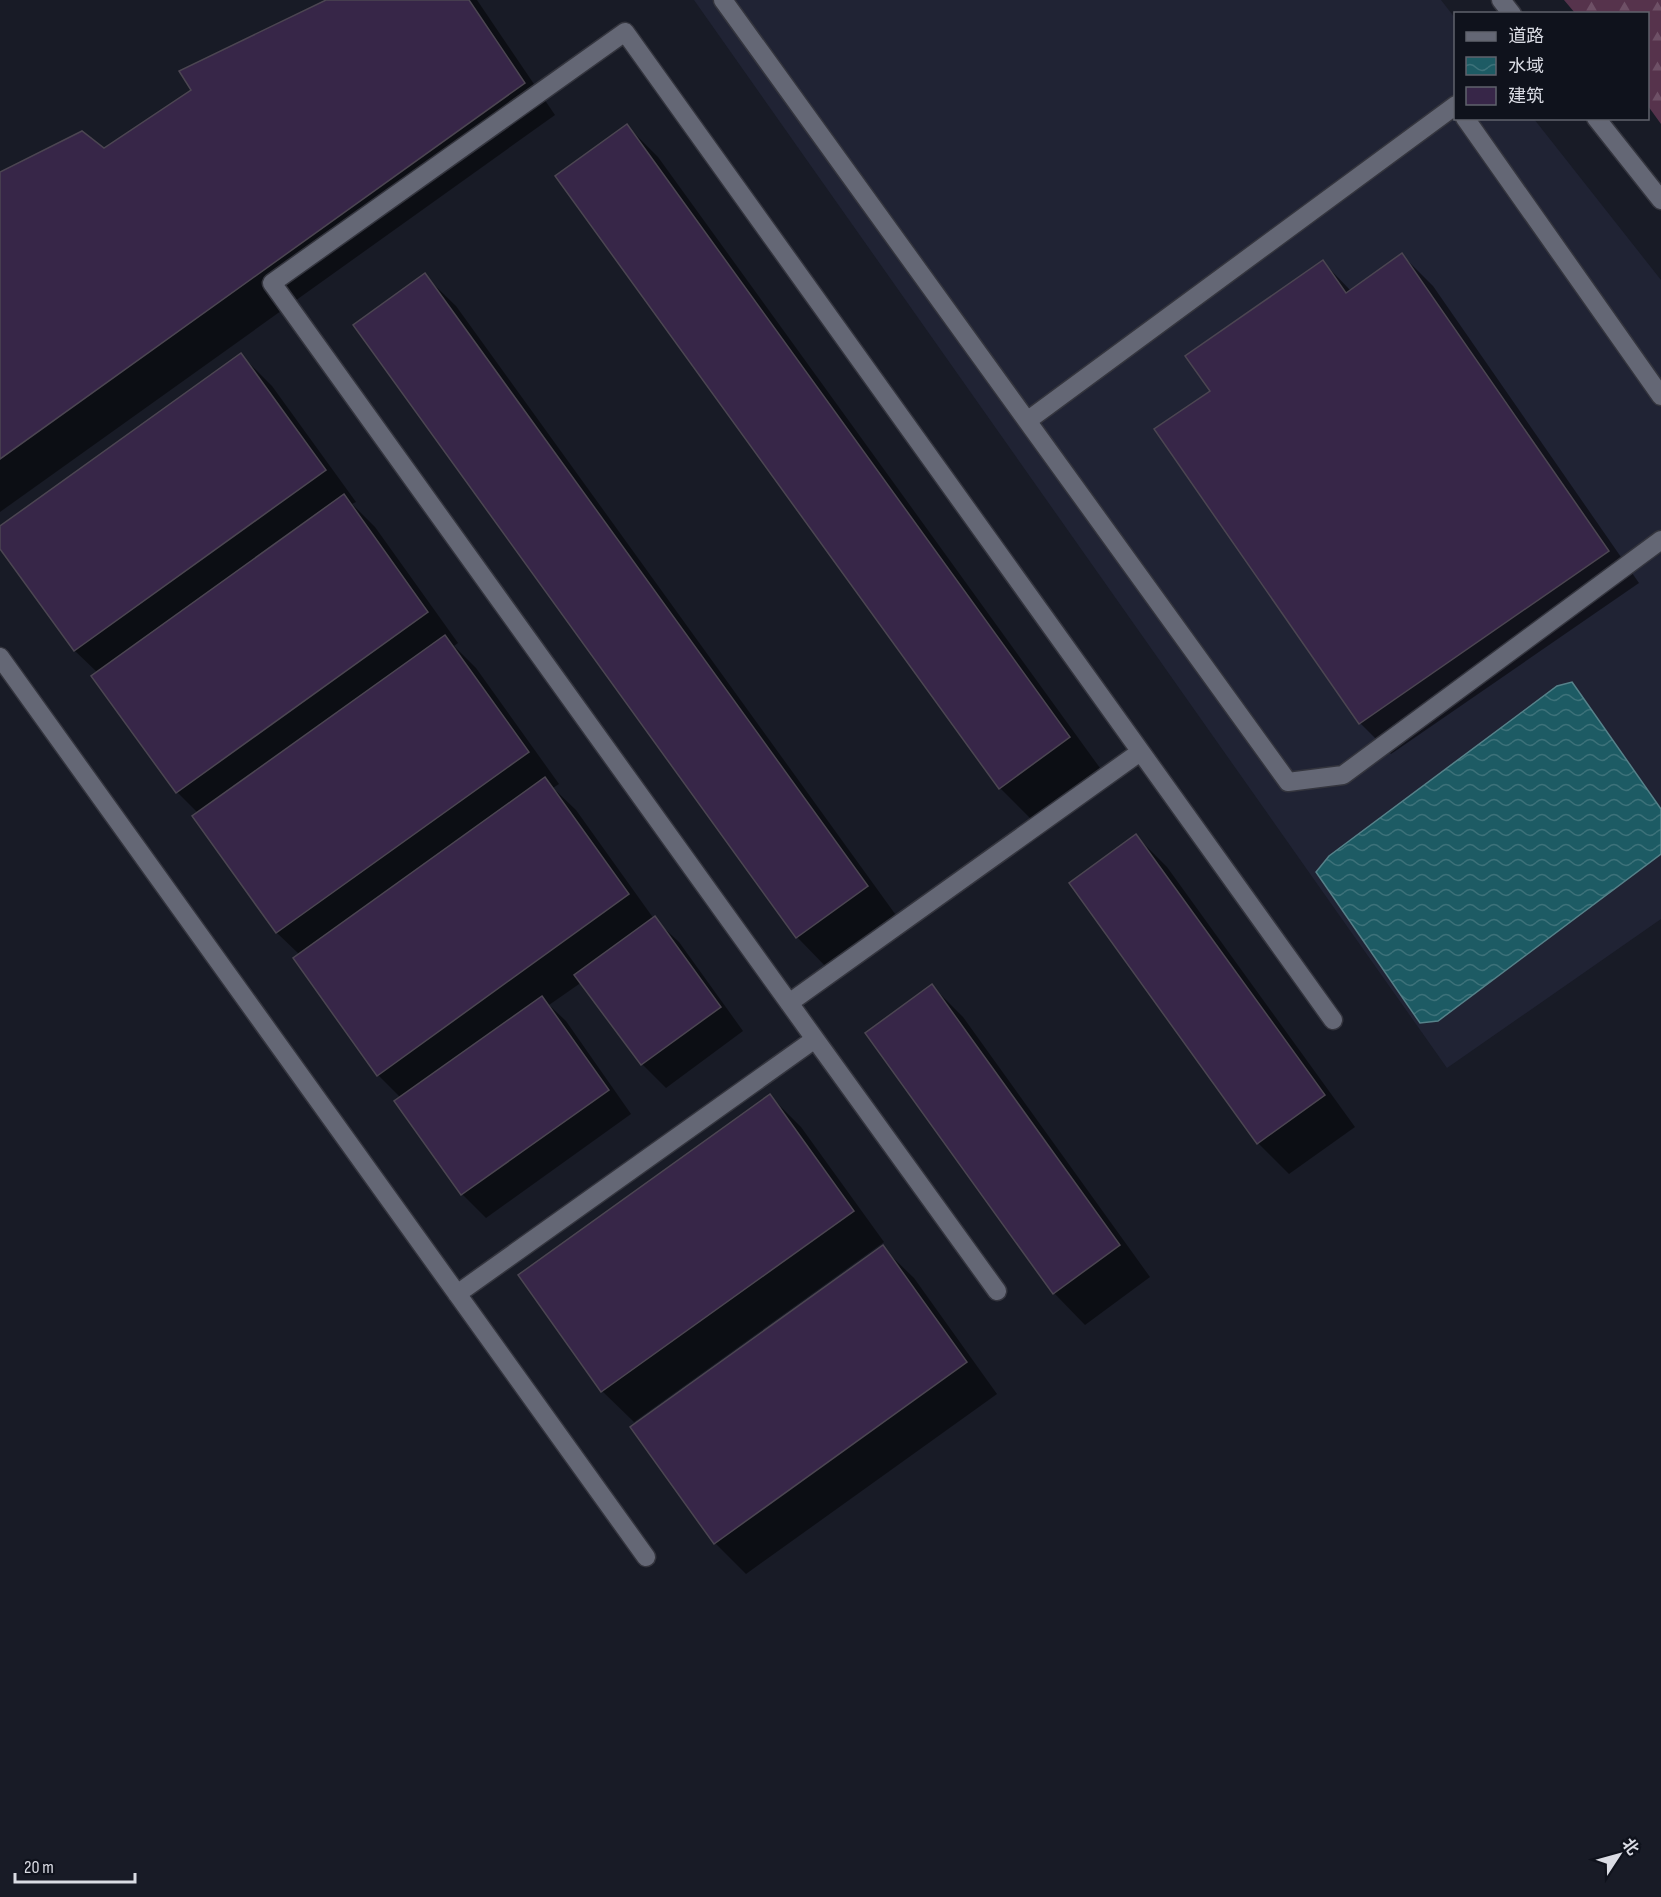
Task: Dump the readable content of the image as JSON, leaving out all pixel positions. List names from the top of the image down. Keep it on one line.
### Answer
{"legend":["道路","水域","建筑"],"scale_bar":"20 m","north":"top right"}
